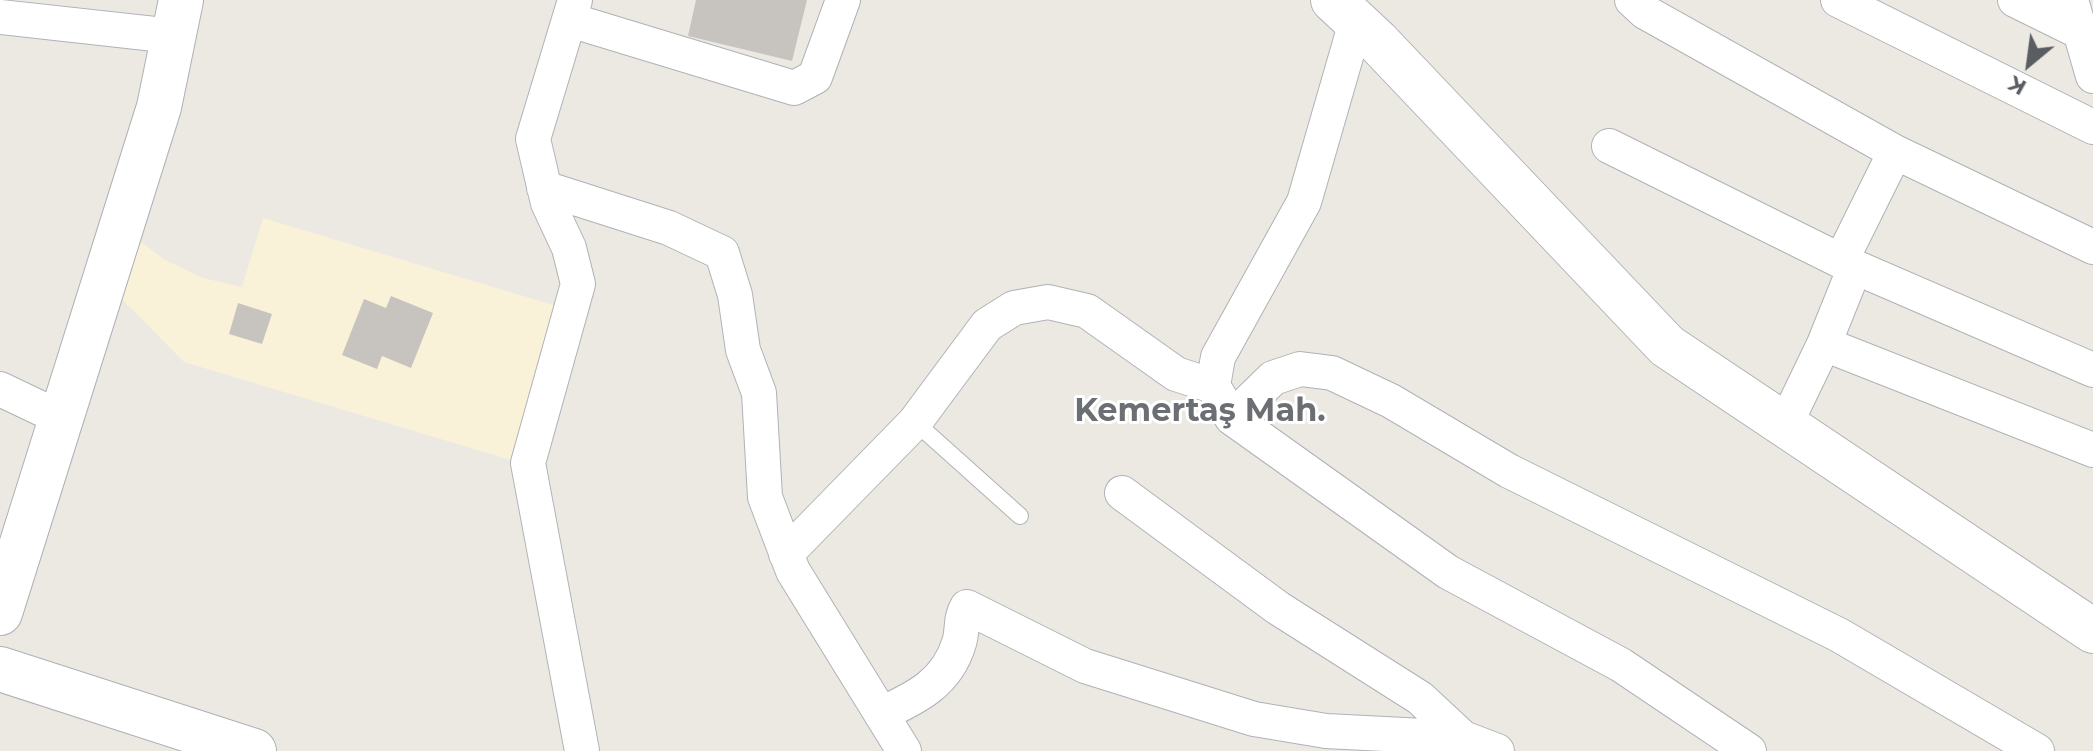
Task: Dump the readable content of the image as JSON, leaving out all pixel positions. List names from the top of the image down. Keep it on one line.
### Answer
{"districts":["Kemertaş Mah."],"north":"bottom left"}
